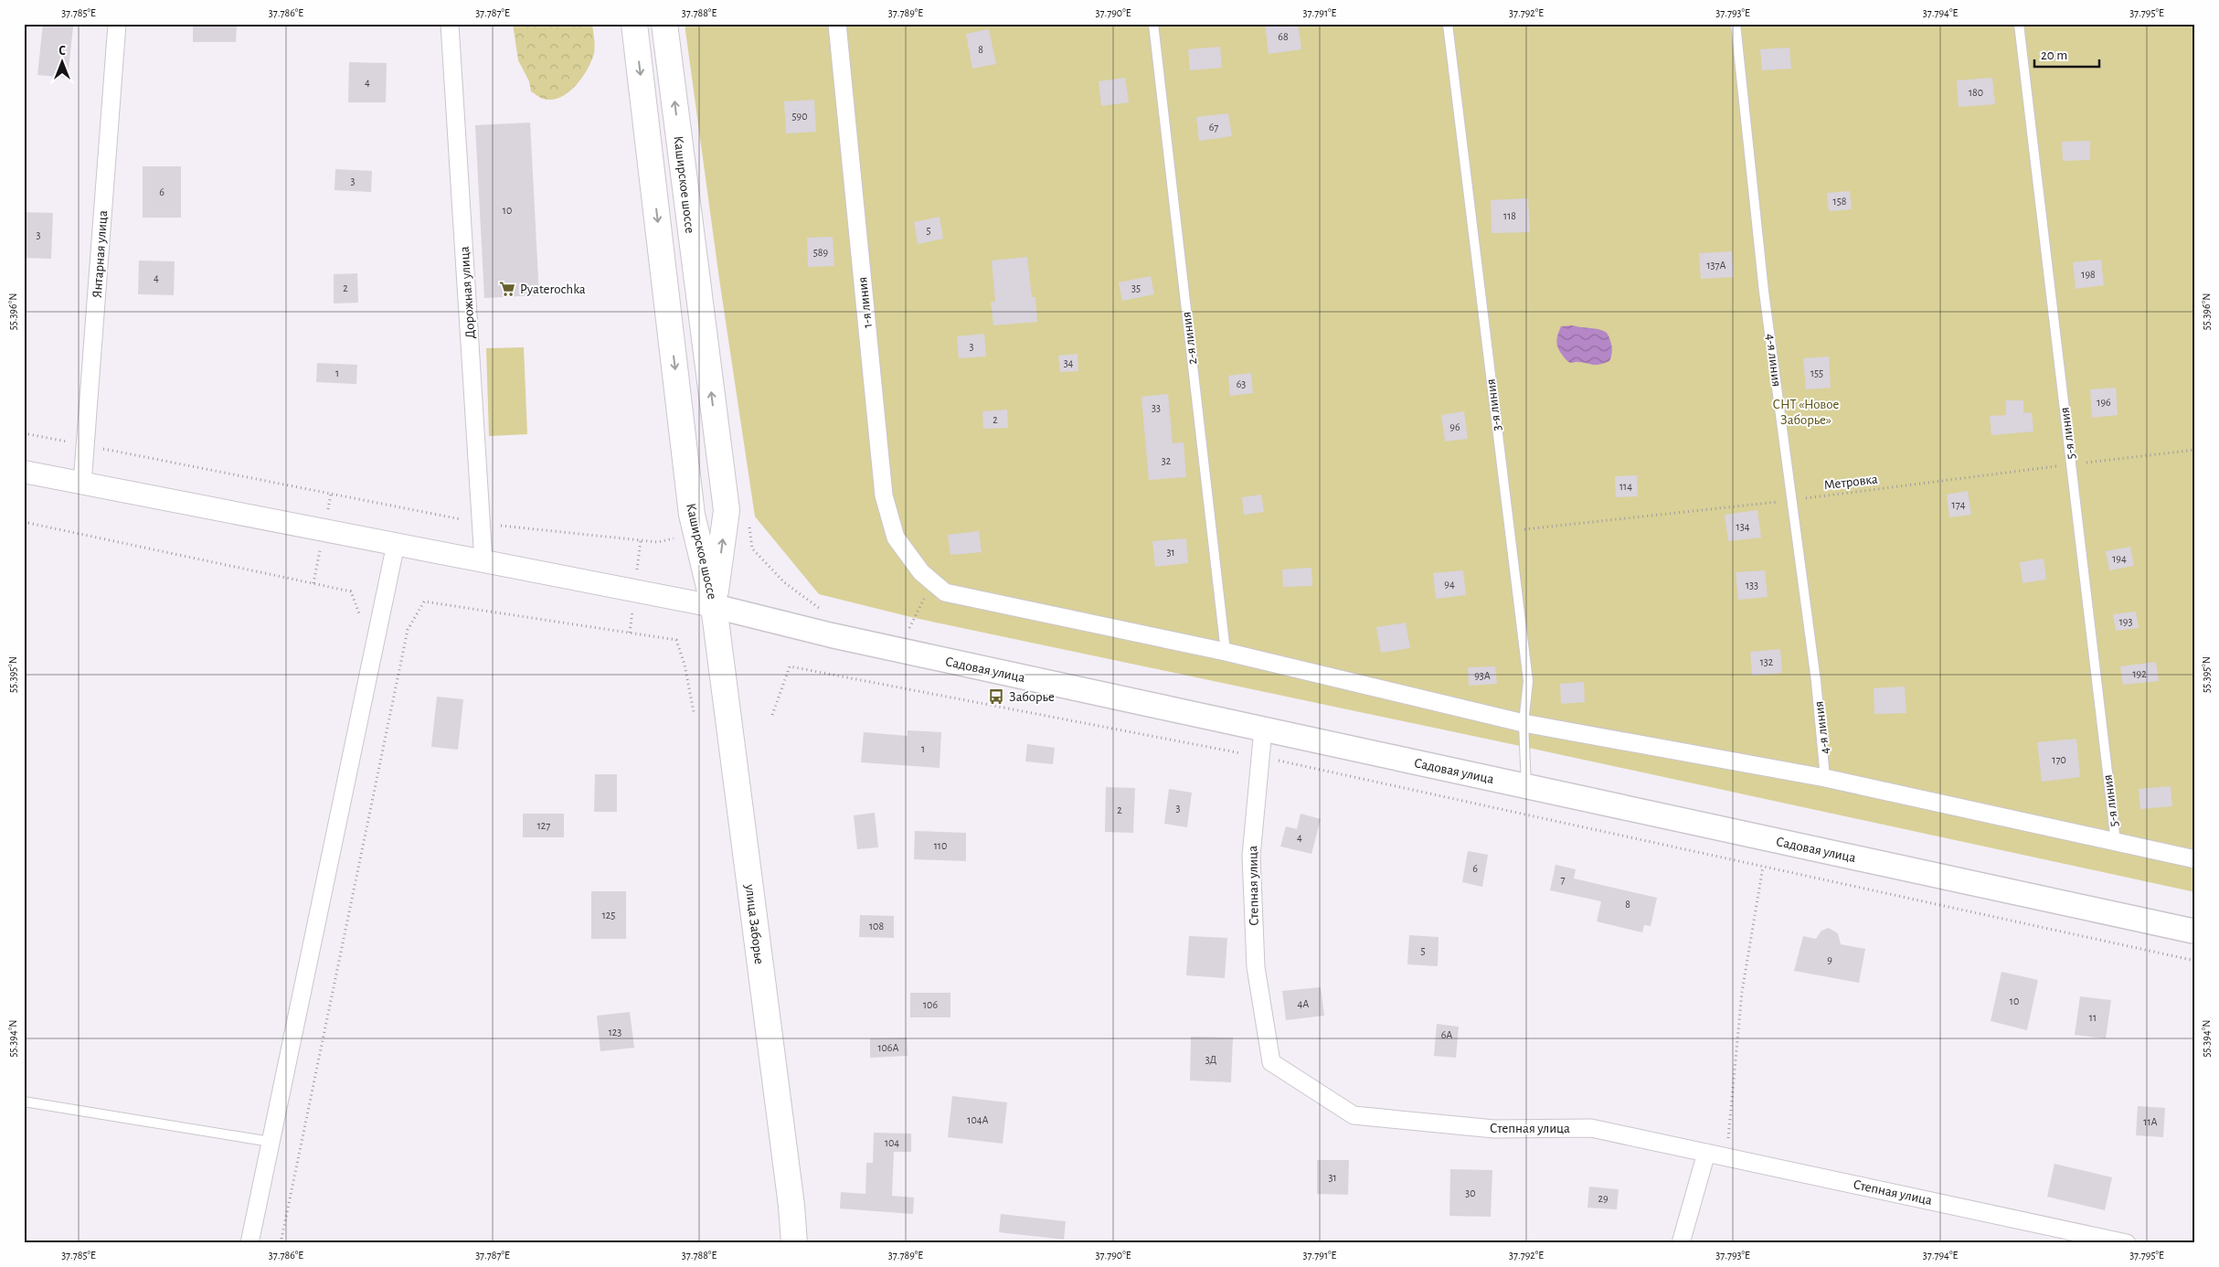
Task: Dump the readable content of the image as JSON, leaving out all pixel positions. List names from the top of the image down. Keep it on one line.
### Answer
{"streets":{"main road":["Каширское шоссе","Садовая улица","улица Заборье"],"street":["Янтарная улица","Дорожная улица","1-я линия","Степная улица"],"lane":["2-я линия","4-я линия","3-я линия","5-я линия"],"path":["Метровка"]},"crossings":[["Каширское шоссе","Садовая улица"],["Каширское шоссе","улица Заборье"],["4-я линия","Метровка"],["3-я линия","Метровка"],["3-я линия","Садовая улица"],["5-я линия","Метровка"],["Садовая улица","Степная улица"],["Садовая улица","улица Заборье"]],"parks":["СНТ «Новое Заборье»"],"places":{"supermarket":["Pyaterochka"],"bus stop":["Заборье"]},"house_numbers":["68","8","4","180","590","67","3","6","158","10","118","5","3","589","137А","198","4","2","35","3","34","1","155","63","196","33","2","96","32","114","174","134","31","194","94","133","193","132","192","93А","1","170","3","2","127","4","110","6","7","8","125","108","5","9","10","4А","106","11","123","6А","106А","3Д","104А","11А","104","31","30","29"],"scale_bar":"20 m","north":"top","coordinates":["37.785°E","37.786°E","37.787°E","37.788°E","37.789°E","37.790°E","37.791°E","37.792°E","37.793°E","37.794°E","37.795°E","55.396°N","55.395°N","55.394°N"]}
